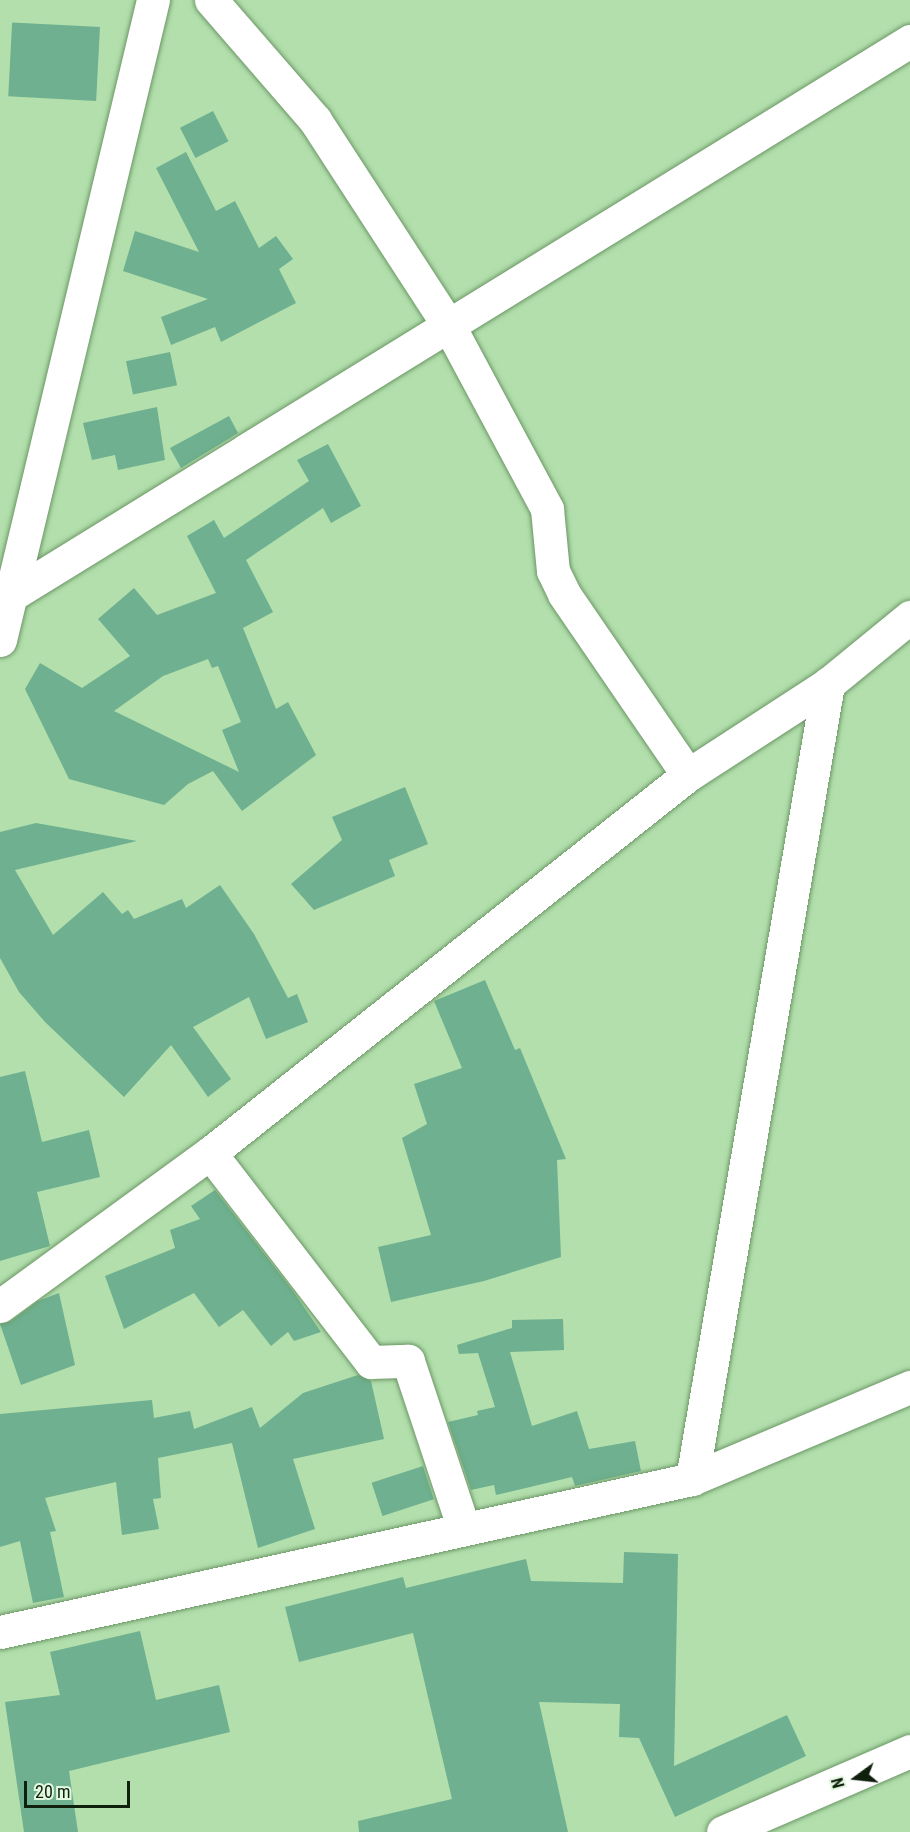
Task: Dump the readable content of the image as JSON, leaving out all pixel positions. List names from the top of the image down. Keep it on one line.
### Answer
{"scale_bar":"20 m","north":"left"}
